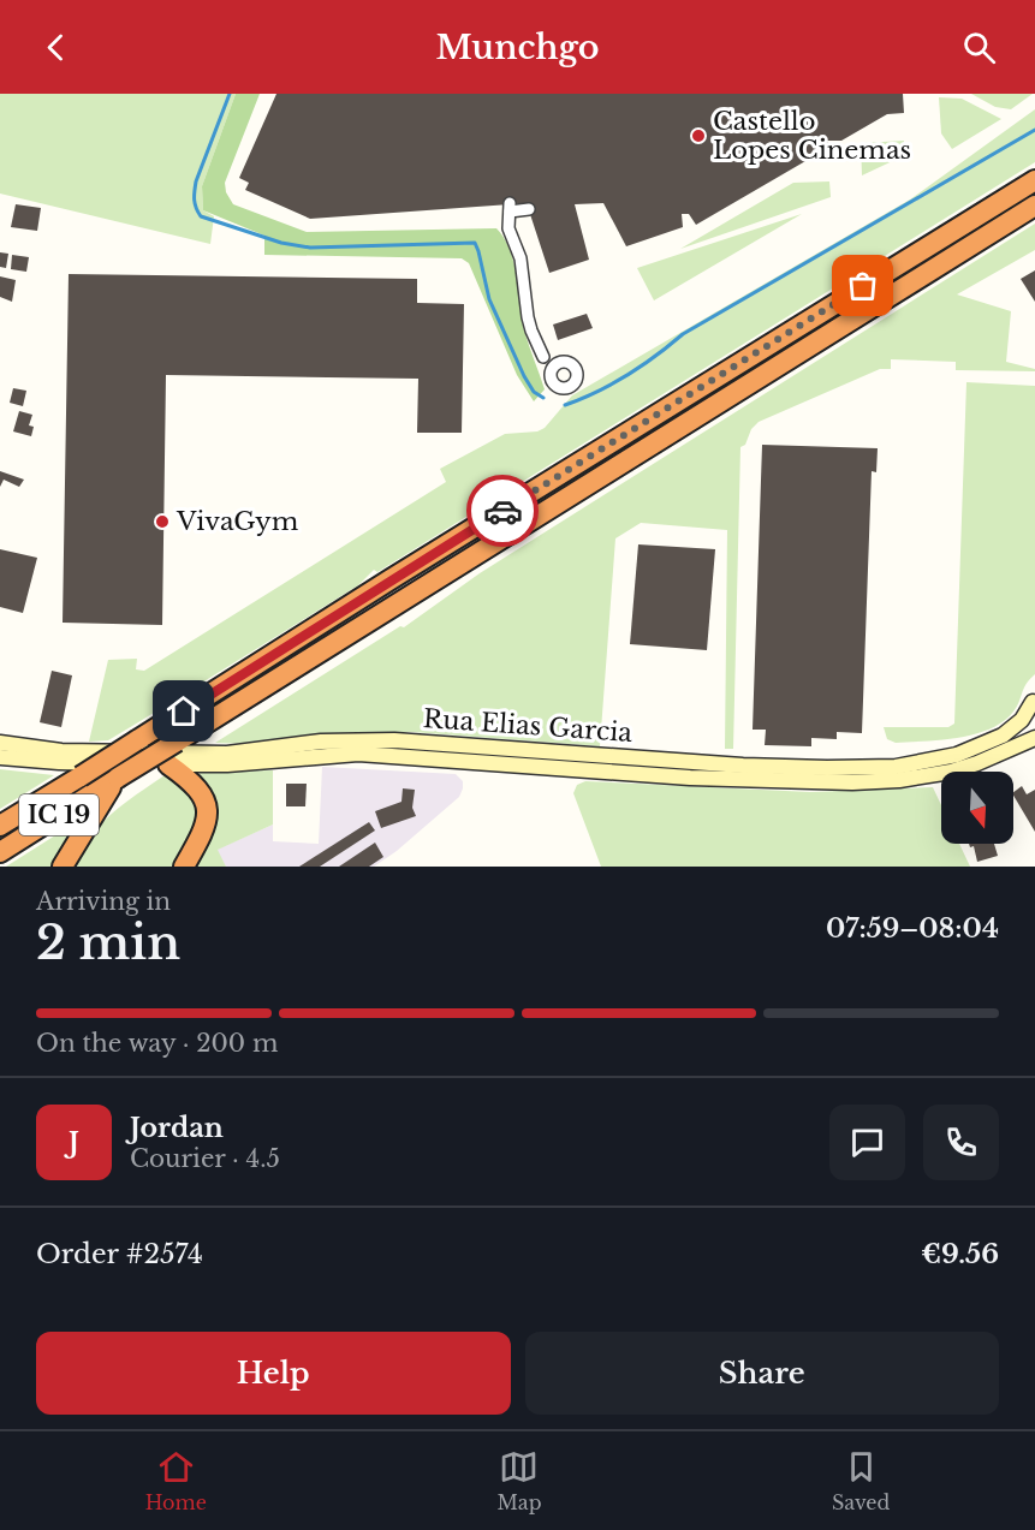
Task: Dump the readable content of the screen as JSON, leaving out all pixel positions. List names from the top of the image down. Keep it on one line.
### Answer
{"streets":{"highway":["IC 19"],"street":["Rua Elias Garcia"]},"places":["Castello Lopes Cinemas","VivaGym"],"north":"bottom","page":{"header":"Munchgo","heading":["2 min","Arriving in","07:59–08:04"],"panel":["Jordan","Courier · 4.5","Order #2574","€9.56"],"bar":"On the way · 200 m","round":"J","buttons":["Help","Share"],"tabs":["Home","Map","Saved"]}}
